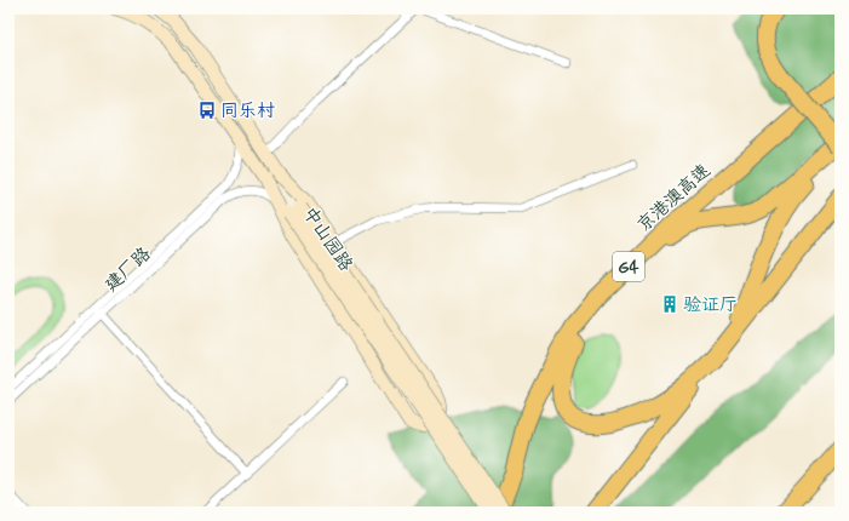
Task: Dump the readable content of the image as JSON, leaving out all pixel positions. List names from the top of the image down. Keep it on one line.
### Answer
{"streets":{"highway":["京港澳高速","G4"],"main road":["中山园路"],"street":["建厂路"]},"crossings":[["中山园路","建厂路"]],"places":{"bus stop":["同乐村"],"building":["验证厅"]}}
